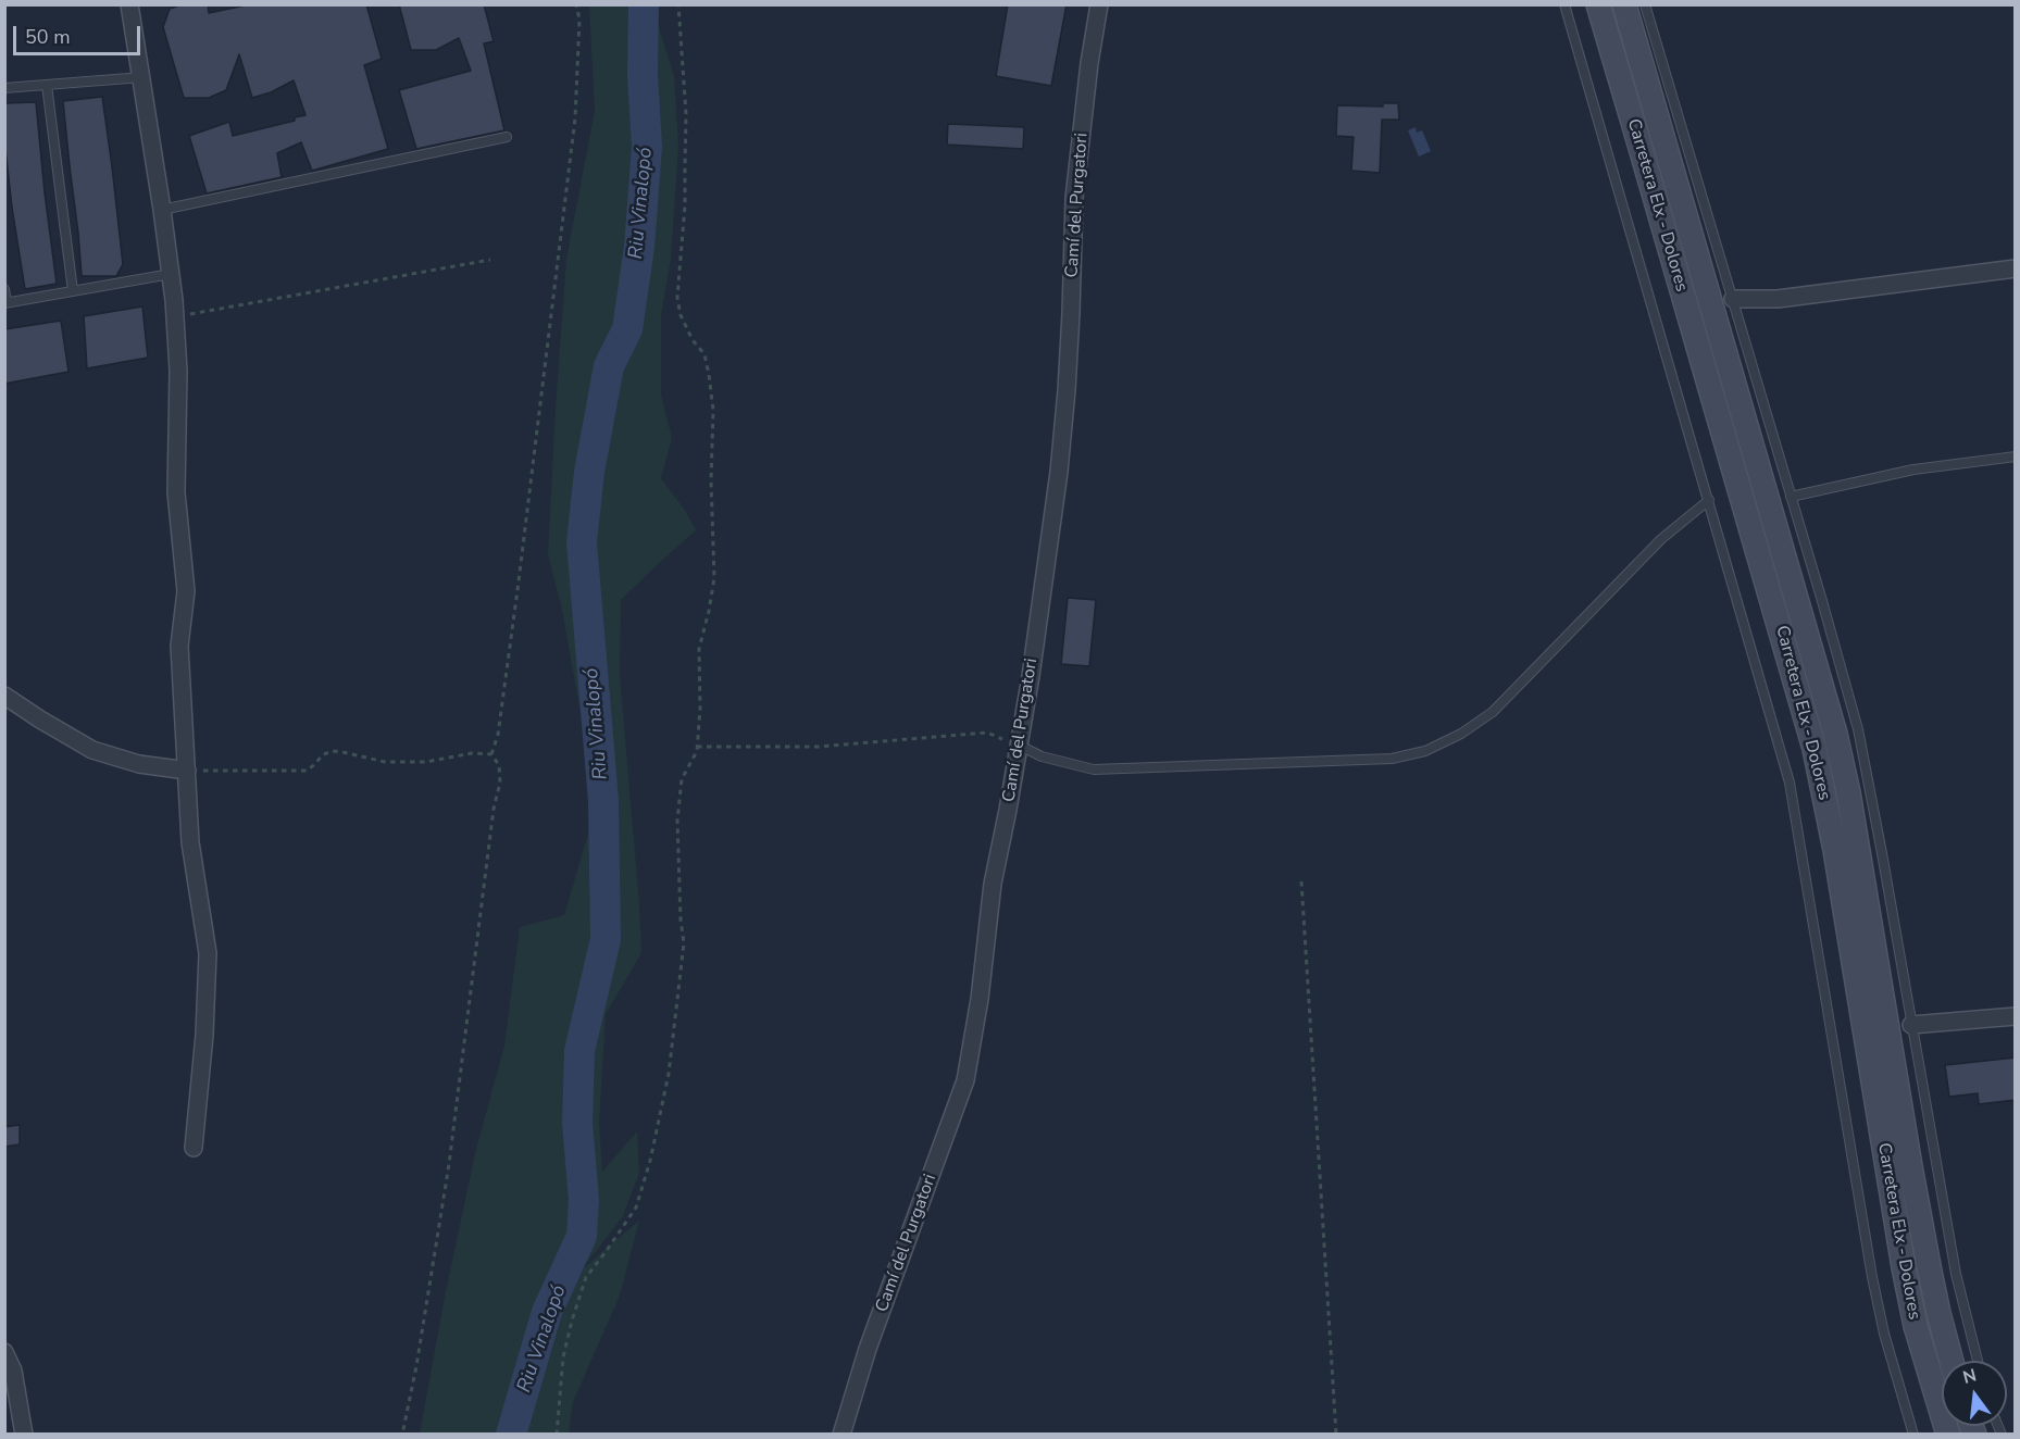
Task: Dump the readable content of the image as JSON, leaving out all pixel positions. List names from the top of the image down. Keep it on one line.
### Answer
{"streets":{"main road":["Carretera Elx - Dolores"],"street":["Camí del Purgatori"]},"water":["Riu Vinalopó"],"scale_bar":"50 m","north":"top"}
